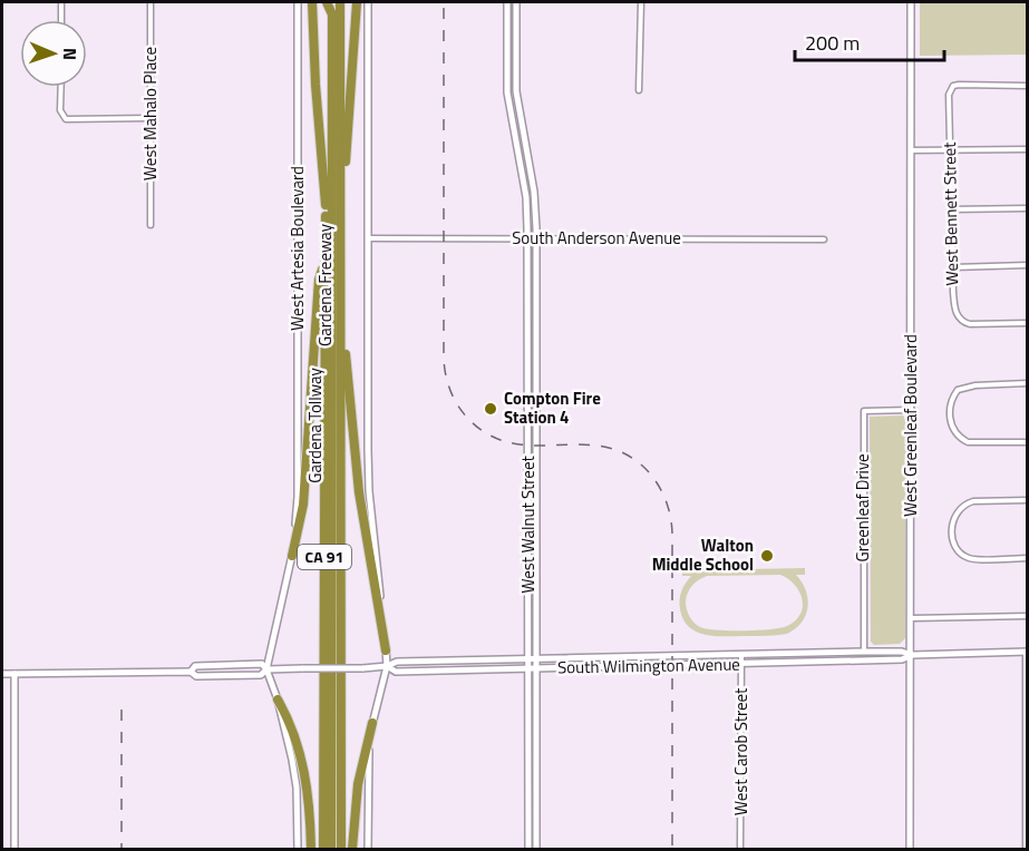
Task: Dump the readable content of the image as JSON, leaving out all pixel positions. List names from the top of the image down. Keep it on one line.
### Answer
{"streets":{"highway":["Gardena Freeway","Gardena Tollway","CA 91"],"main road":["West Artesia Boulevard","West Greenleaf Boulevard","West Walnut Street","South Wilmington Avenue"],"street":["West Mahalo Place","West Bennett Street","South Anderson Avenue","Greenleaf Drive","West Carob Street"]},"crossings":[["South Anderson Avenue","West Walnut Street"],["West Artesia Boulevard","South Wilmington Avenue"],["Gardena Freeway","Gardena Tollway"],["West Greenleaf Boulevard","Greenleaf Drive"],["West Greenleaf Boulevard","South Wilmington Avenue"],["Greenleaf Drive","South Wilmington Avenue"],["West Walnut Street","South Wilmington Avenue"],["South Wilmington Avenue","West Carob Street"]],"places":["Compton Fire Station 4","Walton Middle School"],"scale_bar":"200 m","north":"right"}
